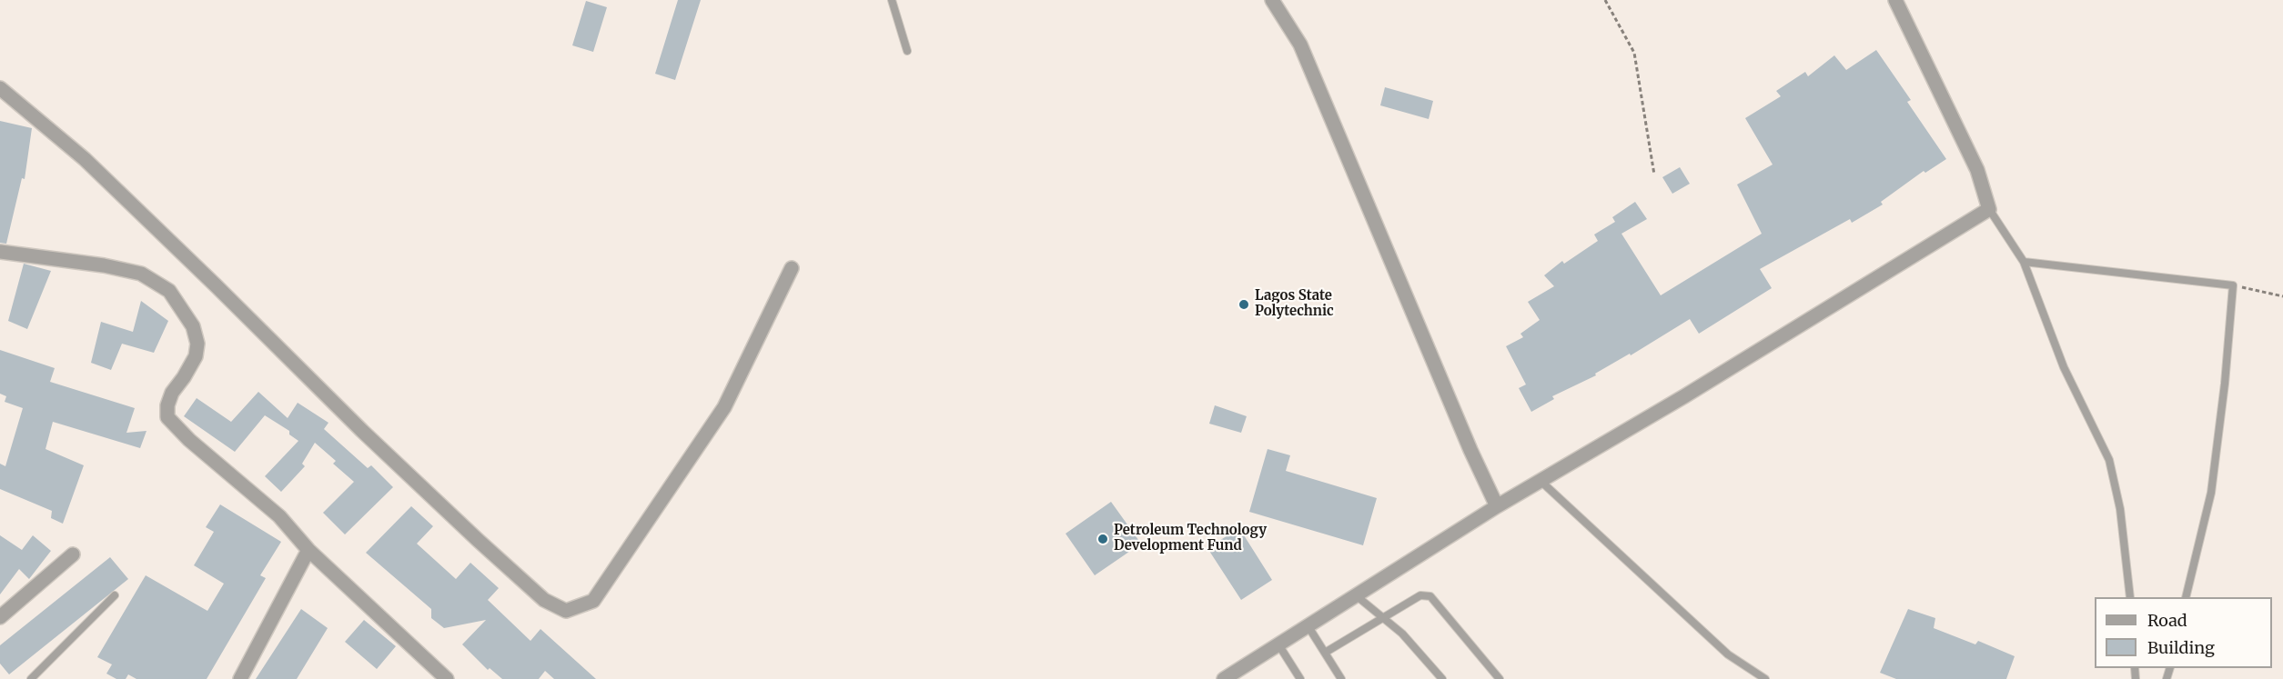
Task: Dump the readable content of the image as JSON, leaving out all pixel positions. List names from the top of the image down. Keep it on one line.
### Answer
{"places":["Lagos State Polytechnic","Petroleum Technology Development Fund"],"legend":["Road","Building"]}
